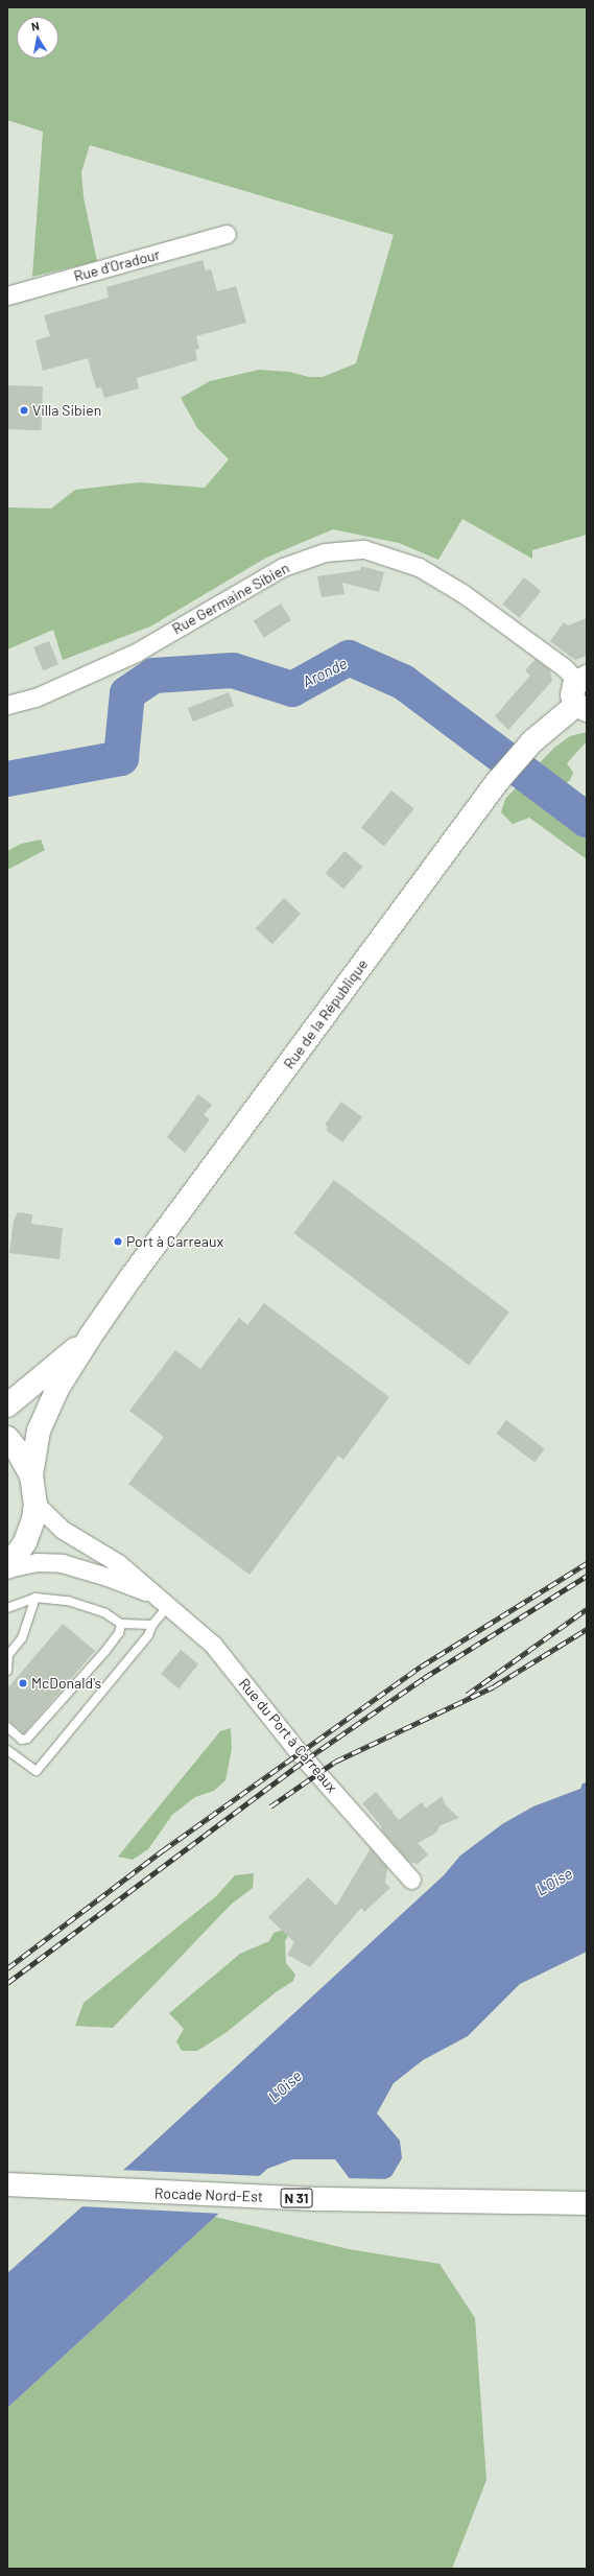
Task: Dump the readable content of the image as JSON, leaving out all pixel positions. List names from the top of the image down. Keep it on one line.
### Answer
{"streets":{"main road":["Rue de la République","Rocade Nord-Est","N 31"],"street":["Rue d'Oradour","Rue Germaine Sibien","Rue du Port à Carreaux"]},"water":["Aronde","L'Oise"],"places":["Villa Sibien","Port à Carreaux","McDonald's"],"north":"top"}
